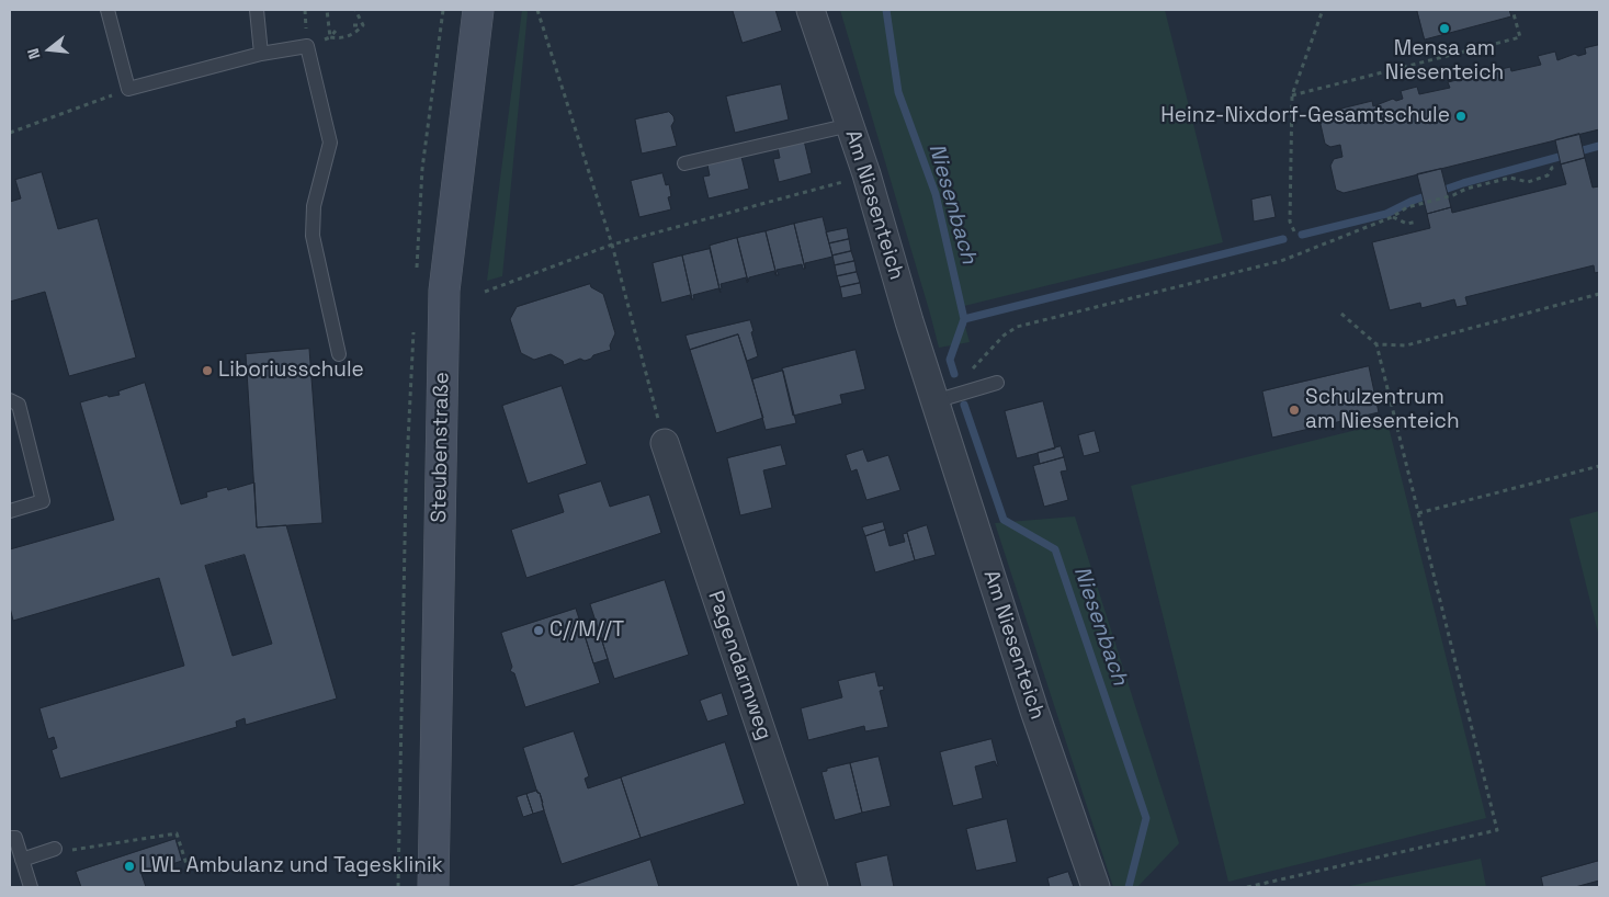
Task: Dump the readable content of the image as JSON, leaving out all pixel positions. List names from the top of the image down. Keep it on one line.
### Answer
{"streets":{"street":["Am Niesenteich","Steubenstraße","Pagendarmweg"]},"water":["Niesenbach"],"places":["Mensa am Niesenteich","Heinz-Nixdorf-Gesamtschule","Liboriusschule","Schulzentrum am Niesenteich","C//M//T","LWL Ambulanz und Tagesklinik"],"north":"left"}
